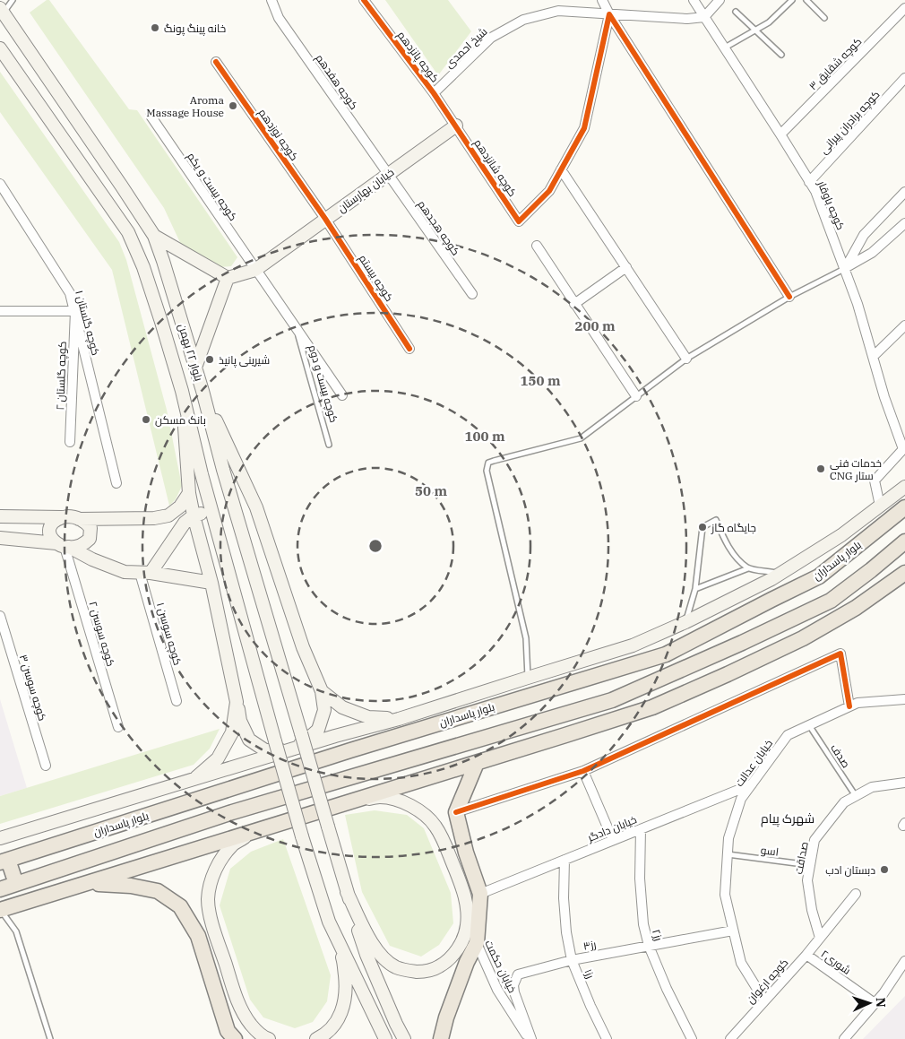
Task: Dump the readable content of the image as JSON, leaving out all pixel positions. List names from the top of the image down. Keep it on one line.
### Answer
{"streets":{"main road":["خیابان بهارستان","بلوار ۲۲ بهمن","بلوار پاسداران"],"street":["شیخ احمدی","کوچه پانزدهم","کوچه شقایق ۳","کوچه هفدهم","کوچه برادران پیرانی","کوچه نوزدهم","کوچه شانزدهم","کوچه بیست و یکم","کوچه باوقار","کوچه هجدهم","کوچه بیستم","کوچه گلستان ۱","کوچه گلستان ۲","کوچه بیست و دوم","کوچه سوسن ۲","کوچه سوسن ۱","کوچه سوسن ۳","خیابان عدالت","خیابان دادگر","صداقت","رز۲","رز۳","شوری۲","خیابان حکمت","رز۱","کوچه ارغوان"],"lane":["صدف","اسو"]},"crossings":[["شیخ احمدی","کوچه پانزدهم"],["شیخ احمدی","کوچه باوقار"],["کوچه پانزدهم","کوچه شانزدهم"],["کوچه پانزدهم","خیابان بهارستان"],["کوچه شقایق ۳","کوچه باوقار"],["کوچه هفدهم","خیابان بهارستان"],["کوچه هفدهم","کوچه هجدهم"],["کوچه برادران پیرانی","کوچه باوقار"],["کوچه نوزدهم","خیابان بهارستان"],["کوچه نوزدهم","کوچه بیستم"],["کوچه شانزدهم","خیابان بهارستان"],["کوچه بیست و یکم","خیابان بهارستان"],["کوچه بیست و یکم","کوچه بیست و دوم"],["خیابان بهارستان","کوچه هجدهم"],["خیابان بهارستان","کوچه بیستم"],["خیابان بهارستان","کوچه بیست و دوم"],["کوچه گلستان ۱","کوچه گلستان ۲"],["صدف","خیابان عدالت"],["صدف","صداقت"],["خیابان عدالت","خیابان دادگر"],["خیابان عدالت","اسو"],["خیابان عدالت","رز۳"],["خیابان عدالت","کوچه ارغوان"],["خیابان دادگر","رز۲"],["خیابان دادگر","رز۱"],["اسو","صداقت"],["صداقت","کوچه ارغوان"],["رز۲","رز۳"],["رز۳","خیابان حکمت"],["رز۳","رز۱"],["شوری۲","کوچه ارغوان"]],"districts":["شهرک پیام"],"places":["خانه پینگ پونگ","Aroma Massage House","شیرینی پانیذ","بانک مسکن","خدمات فنی‌ CNG ستار","جایگاه گاز","دبستان ادب"],"north":"right","rings":["200 m","150 m","100 m","50 m"]}
